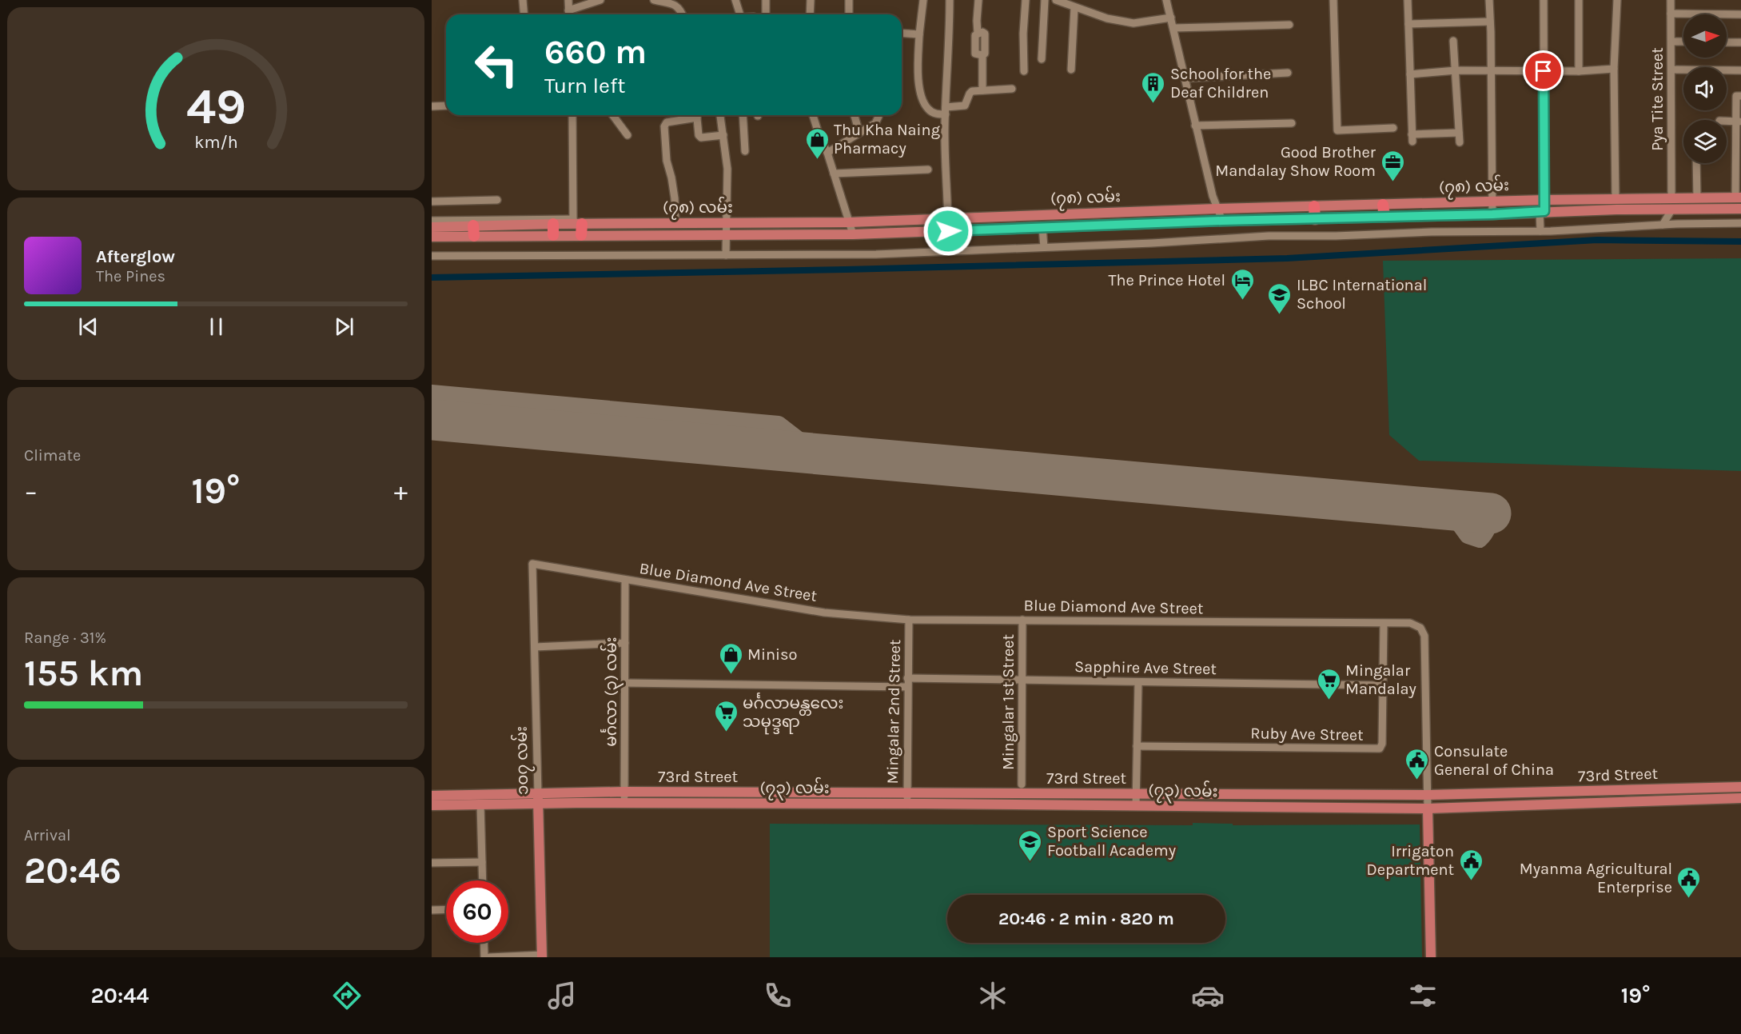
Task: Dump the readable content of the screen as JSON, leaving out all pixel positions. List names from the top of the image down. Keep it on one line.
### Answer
{"streets":{"main road":["(၇၈) လမ်း","၁၀၇ လမ်း","73rd Street","(၇၃) လမ်း"],"street":["Pya Tite Street","Blue Diamond Ave Street","Sapphire Ave Street","မင်္ဂလာ (၃) လမ်း","Mingalar 1st Street","Mingalar 2nd Street","Ruby Ave Street"]},"crossings":[["Pya Tite Street","(၇၈) လမ်း"],["Blue Diamond Ave Street","မင်္ဂလာ (၃) လမ်း"],["Blue Diamond Ave Street","Mingalar 1st Street"],["Blue Diamond Ave Street","Mingalar 2nd Street"],["Blue Diamond Ave Street","Ruby Ave Street"],["Blue Diamond Ave Street","၁၀၇ လမ်း"],["Blue Diamond Ave Street","73rd Street"],["Blue Diamond Ave Street","(၇၃) လမ်း"],["Sapphire Ave Street","Mingalar 1st Street"],["Sapphire Ave Street","Mingalar 2nd Street"],["Sapphire Ave Street","Ruby Ave Street"],["မင်္ဂလာ (၃) လမ်း","73rd Street"],["မင်္ဂလာ (၃) လမ်း","(၇၃) လမ်း"],["Mingalar 2nd Street","73rd Street"],["Mingalar 2nd Street","(၇၃) လမ်း"],["၁၀၇ လမ်း","73rd Street"],["၁၀၇ လမ်း","(၇၃) လမ်း"],["73rd Street","(၇၃) လမ်း"]],"places":{"building":["School for the Deaf Children"],"shop":["Thu Kha Naing Pharmacy","Miniso"],"office":["Good Brother Mandalay Show Room"],"hotel":["The Prince Hotel"],"school or university":["ILBC International School","Sport Science Football Academy"],"supermarket":["Mingalar Mandalay","မင်္ဂလာမန္တလေး သမုဒ္ဒရာ"],"public building":["Consulate General of China","Irrigaton Department","Myanma Agricultural Enterprise"]},"north":"right","page":{"turn":["660 m","Turn left"],"song":["Afterglow","The Pines"],"tile":["Climate",["Range · 31%","155 km"],["Arrival","20:46"]],"heat":["−","19°","+"],"limit":"60","trip":"20:46 · 2 min · 820 m","tabs":["20:44","19°"],"gauge":["49","km/h"]}}
